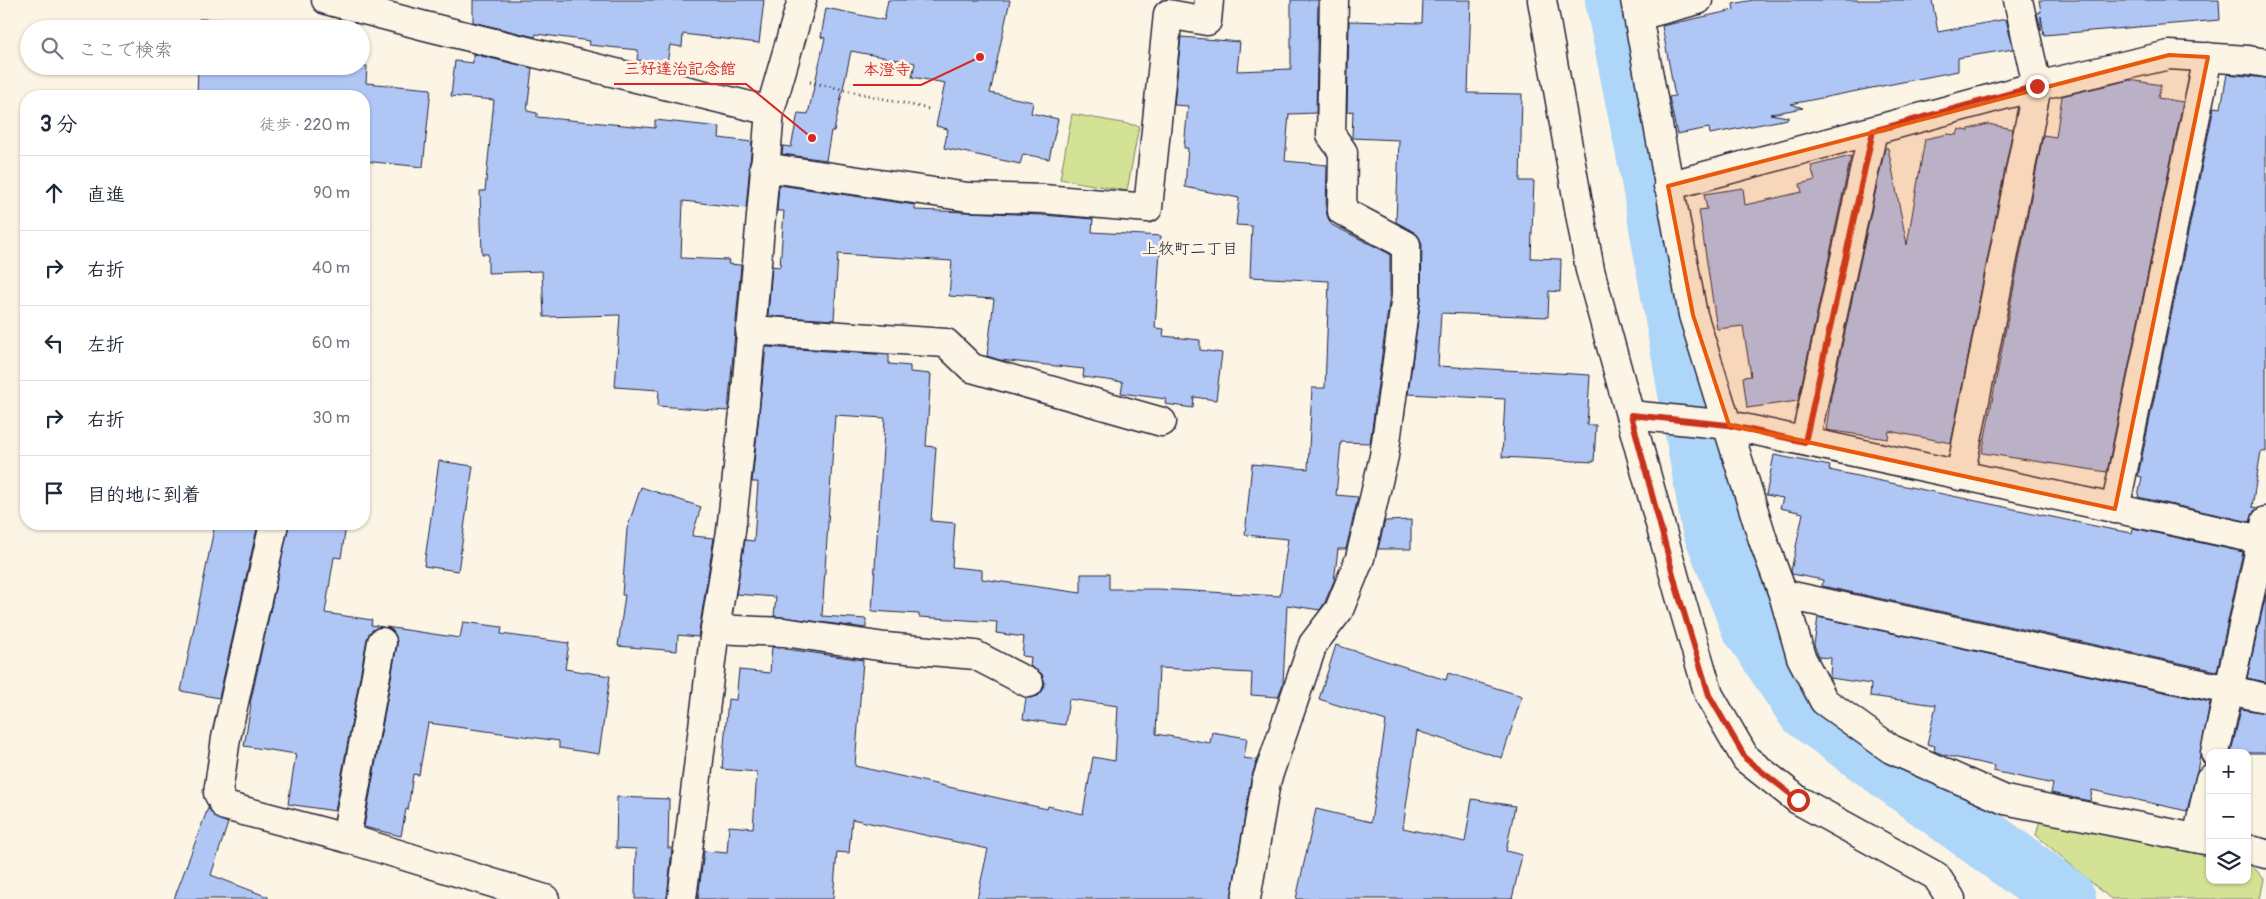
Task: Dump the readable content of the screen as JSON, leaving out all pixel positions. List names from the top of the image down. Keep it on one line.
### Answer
{"districts":["上牧町二丁目"],"places":["本澄寺","三好達治記念館"],"page":{"search":"ここで検索","heading":["3 分","徒歩 · 220 m"],"list":[["直進","90 m"],["右折","40 m"],["左折","60 m"],["右折","30 m"],"目的地に到着"],"map_buttons":["+","−"]}}
